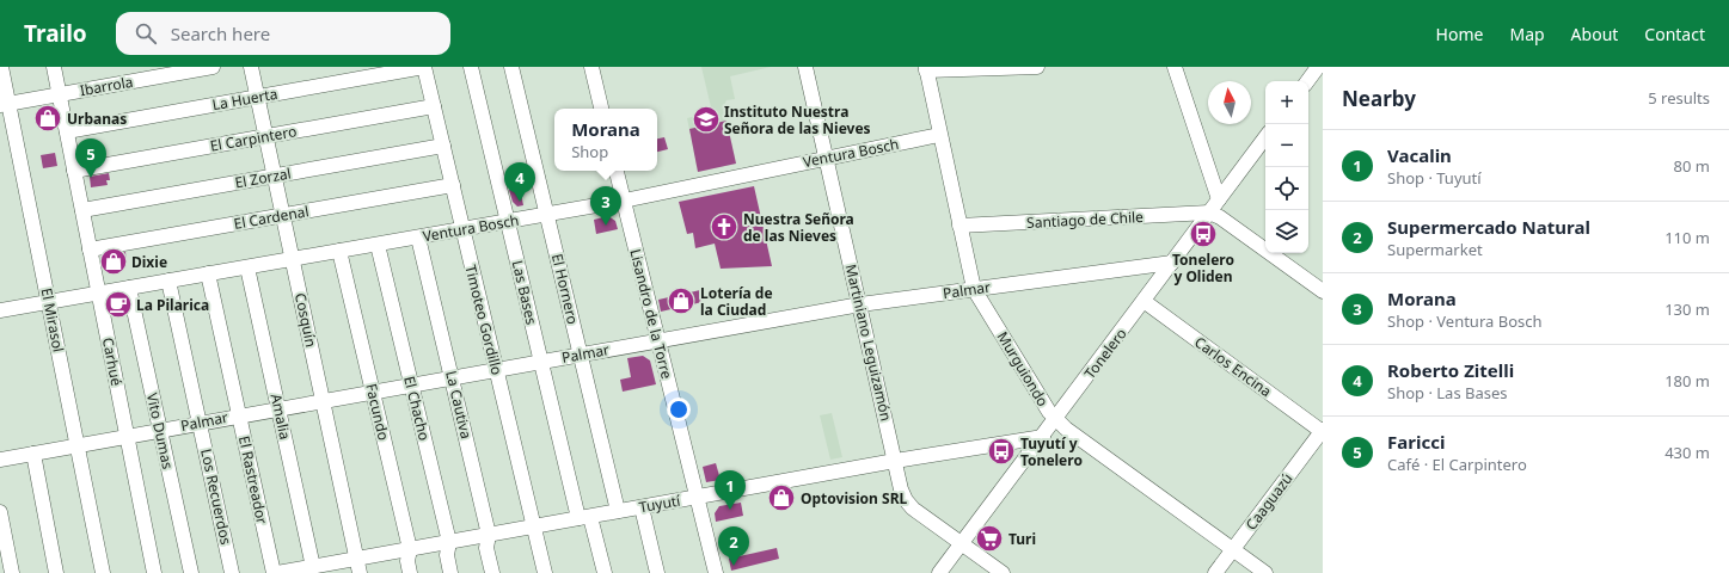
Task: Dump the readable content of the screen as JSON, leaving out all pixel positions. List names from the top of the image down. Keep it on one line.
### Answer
{"streets":{"street":["Ibarrola","La Huerta","El Carpintero","Ventura Bosch","El Zorzal","El Cardenal","Santiago de Chile","El Hornero","Palmar","Las Bases","Lisandro de la Torre","El Mirasol","Cosquín","Timoteo Gordillo","Martiniano Leguizamón","Tonelero","Carhué","Carlos Encina","Murguiondo","La Cautiva","El Chacho","Facundo","Amalia","Vito Dumas","El Rastreador","Los Recuerdos","Caaguazú","Tuyutí"]},"crossings":[["Ibarrola","El Mirasol"],["Ibarrola","Carhué"],["La Huerta","Cosquín"],["La Huerta","Timoteo Gordillo"],["La Huerta","Carhué"],["El Carpintero","Cosquín"],["El Carpintero","Timoteo Gordillo"],["El Carpintero","Carhué"],["Ventura Bosch","El Hornero"],["Ventura Bosch","Las Bases"],["Ventura Bosch","Lisandro de la Torre"],["Ventura Bosch","El Mirasol"],["Ventura Bosch","Cosquín"],["Ventura Bosch","Timoteo Gordillo"],["Ventura Bosch","Martiniano Leguizamón"],["Ventura Bosch","Carhué"],["Ventura Bosch","Murguiondo"],["Ventura Bosch","La Cautiva"],["Ventura Bosch","El Chacho"],["Ventura Bosch","Facundo"],["Ventura Bosch","Amalia"],["Ventura Bosch","Vito Dumas"],["Ventura Bosch","El Rastreador"],["Ventura Bosch","Los Recuerdos"],["El Zorzal","Cosquín"],["El Zorzal","Timoteo Gordillo"],["El Zorzal","Carhué"],["El Cardenal","Cosquín"],["El Cardenal","Timoteo Gordillo"],["El Cardenal","Carhué"],["Santiago de Chile","Tonelero"],["Santiago de Chile","Murguiondo"],["El Hornero","Palmar"],["El Hornero","Tuyutí"],["Palmar","Las Bases"],["Palmar","Lisandro de la Torre"],["Palmar","El Mirasol"],["Palmar","Cosquín"],["Palmar","Timoteo Gordillo"],["Palmar","Martiniano Leguizamón"],["Palmar","Tonelero"],["Palmar","Carhué"],["Palmar","Murguiondo"],["Palmar","La Cautiva"],["Palmar","El Chacho"],["Palmar","Facundo"],["Palmar","Amalia"],["Palmar","Vito Dumas"],["Palmar","El Rastreador"],["Palmar","Los Recuerdos"],["Las Bases","Tuyutí"],["Lisandro de la Torre","Tuyutí"],["Cosquín","Tuyutí"],["Timoteo Gordillo","Tuyutí"],["Martiniano Leguizamón","Tonelero"],["Martiniano Leguizamón","Tuyutí"],["Tonelero","Carlos Encina"],["Tonelero","Murguiondo"],["Tonelero","Tuyutí"],["Carlos Encina","Caaguazú"],["Murguiondo","Caaguazú"],["La Cautiva","Tuyutí"],["El Chacho","Tuyutí"],["Facundo","Tuyutí"],["Amalia","Tuyutí"],["El Rastreador","Tuyutí"]],"places":{"shop":["Urbanas","Dixie","Lotería de la Ciudad","Optovision SRL"],"school or university":["Instituto Nuestra Señora de las Nieves"],"church":["Nuestra Señora de las Nieves"],"bus stop":["Tonelero y Oliden","Tuyutí y Tonelero"],"cafe":["La Pilarica"],"supermarket":["Turi"]},"north":"top","page":{"header":"Trailo","search":"Search here","nav":["Home","Map","About","Contact"],"heading":["Nearby","5 results"],"map_buttons":["+","−"],"popup":["Morana","Shop"],"list":[{"mark":"1","name":"Vacalin","note":"Shop · Tuyutí","value":"80 m"},{"mark":"2","name":"Supermercado Natural","note":"Supermarket","value":"110 m"},{"mark":"3","name":"Morana","note":"Shop · Ventura Bosch","value":"130 m"},{"mark":"4","name":"Roberto Zitelli","note":"Shop · Las Bases","value":"180 m"},{"mark":"5","name":"Faricci","note":"Café · El Carpintero","value":"430 m"}],"pins":["5","4","3","1","2"]}}
